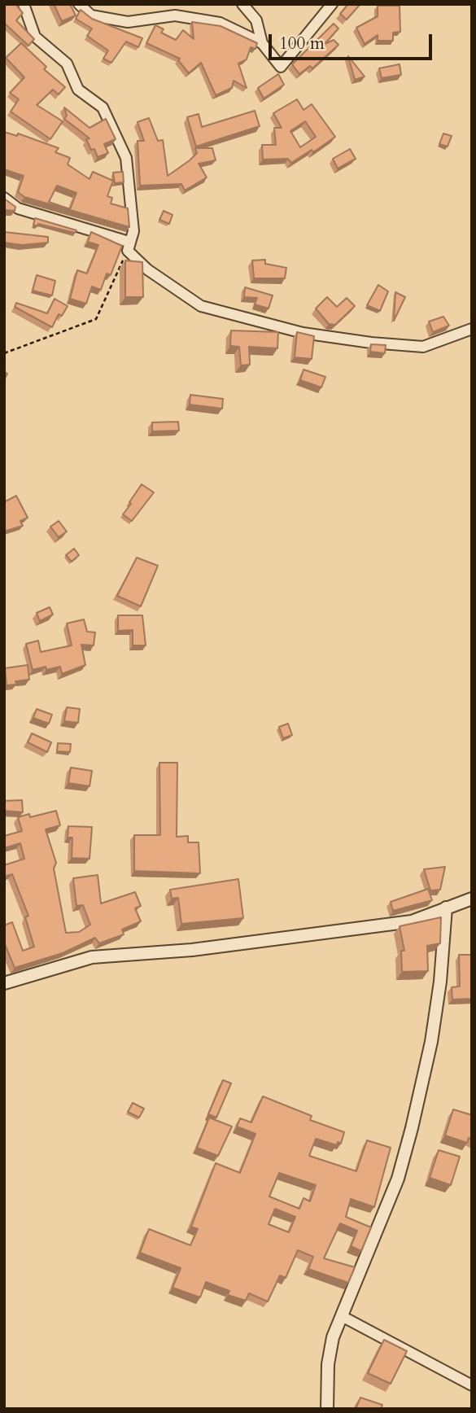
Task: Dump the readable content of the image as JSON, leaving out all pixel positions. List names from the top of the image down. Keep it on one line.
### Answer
{"scale_bar":"100 m"}
